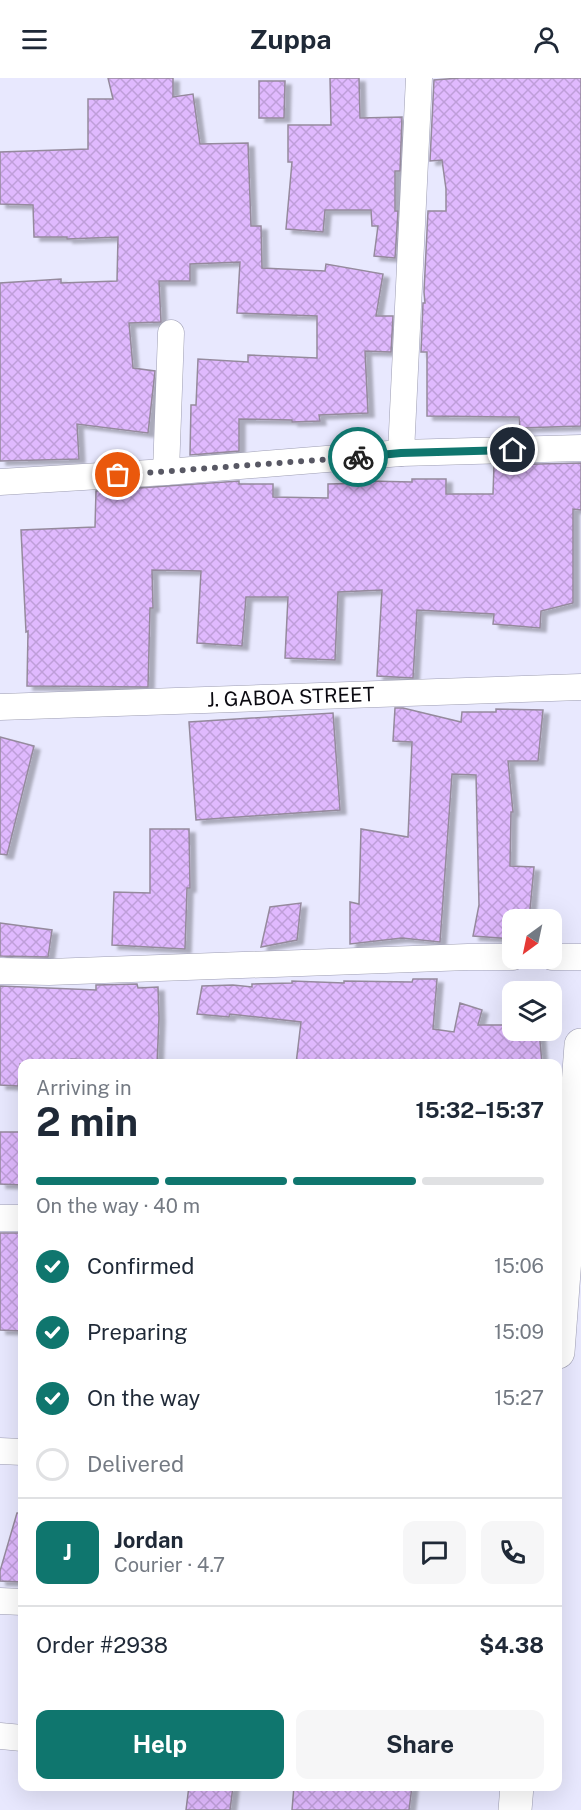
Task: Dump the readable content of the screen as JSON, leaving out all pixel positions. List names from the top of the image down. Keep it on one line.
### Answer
{"streets":{"street":["J. GABOA STREET"]},"north":"bottom left","page":{"header":"Zuppa","heading":["2 min","Arriving in","15:32–15:37"],"panel":["Jordan","Courier · 4.7","Order #2938","$4.38"],"bar":"On the way · 40 m","list":[["Confirmed","15:06"],["Preparing","15:09"],["On the way","15:27"],"Delivered"],"round":"J","buttons":["Help","Share"]}}
